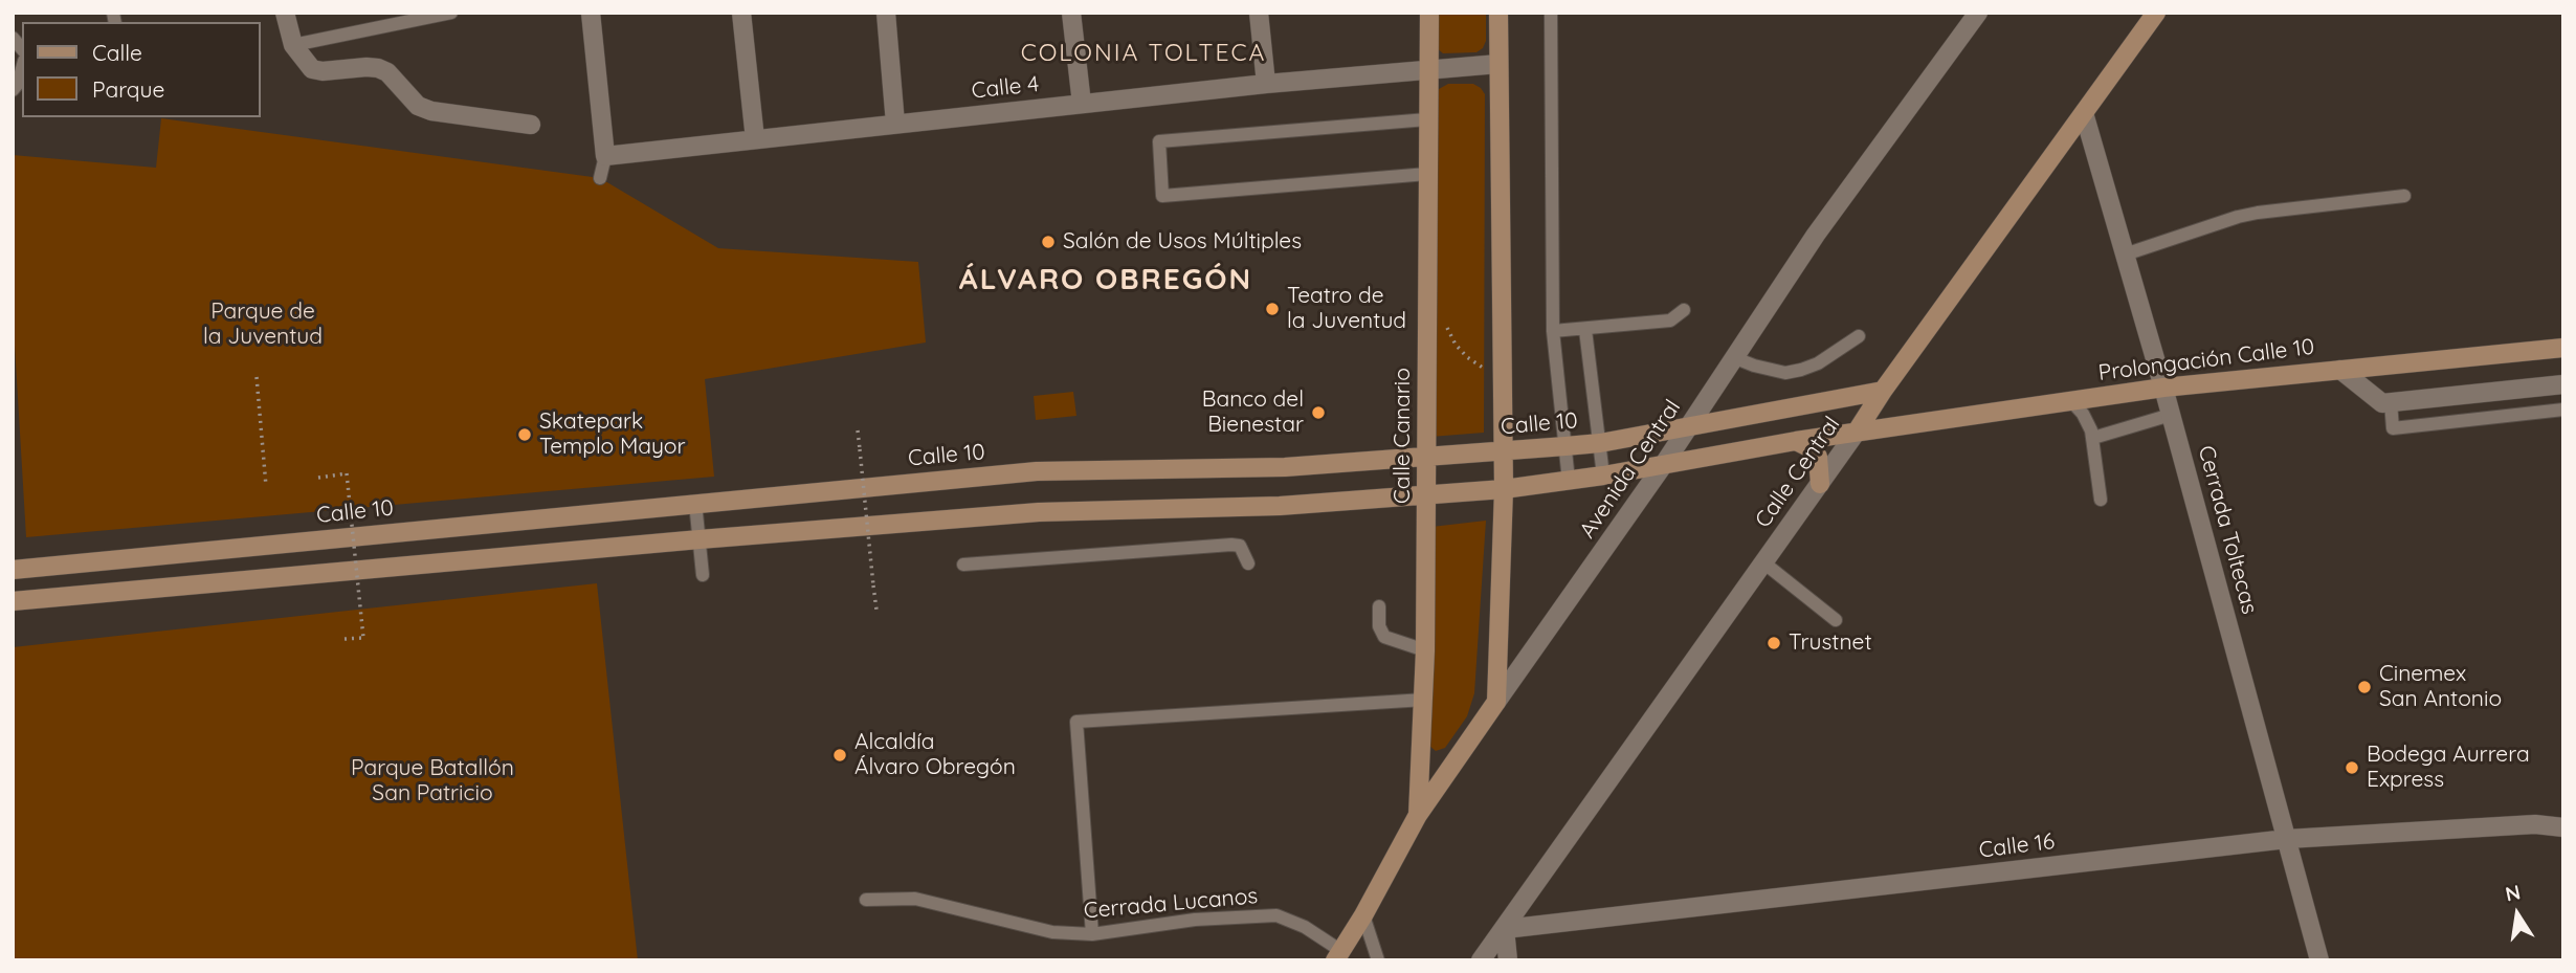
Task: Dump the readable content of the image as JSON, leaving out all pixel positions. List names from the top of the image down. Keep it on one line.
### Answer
{"streets":{"street":["Calle 4","Prolongación Calle 10","Calle 10","Calle Canario","Avenida Central","Calle Central","Cerrada Toltecas","Calle 16"],"lane":["Cerrada Lucanos"]},"crossings":[["Calle 4","Calle Canario"],["Prolongación Calle 10","Calle Central"],["Prolongación Calle 10","Cerrada Toltecas"],["Calle 10","Calle Canario"],["Calle 10","Avenida Central"],["Calle 10","Calle Central"],["Calle Canario","Avenida Central"],["Avenida Central","Cerrada Lucanos"],["Calle Central","Cerrada Toltecas"],["Calle Central","Calle 16"],["Cerrada Toltecas","Calle 16"]],"districts":["COLONIA TOLTECA","ÁLVARO OBREGÓN"],"parks":["Parque de la Juventud","Parque Batallón San Patricio"],"places":["Salón de Usos Múltiples","Teatro de la Juventud","Banco del Bienestar","Skatepark Templo Mayor","Trustnet","Cinemex San Antonio","Alcaldía Álvaro Obregón","Bodega Aurrera Express"],"legend":["Calle","Parque"],"north":"top"}
